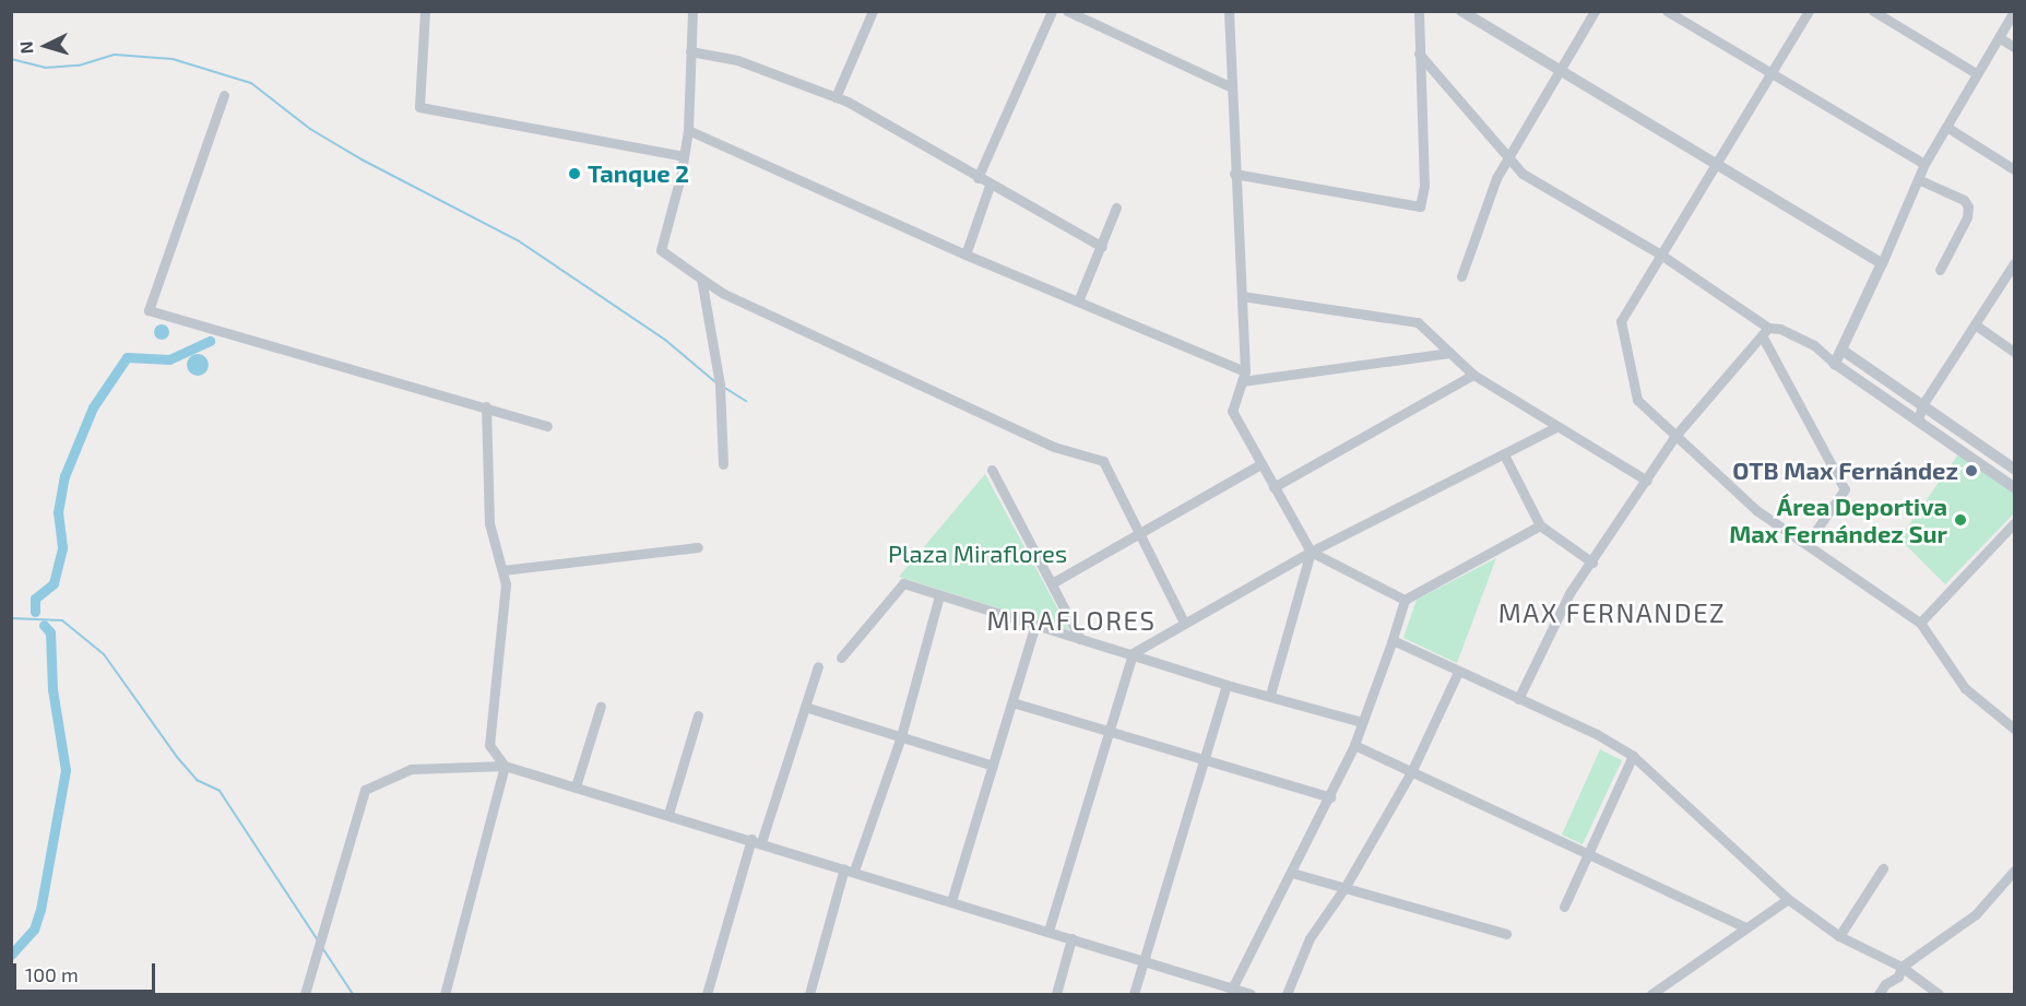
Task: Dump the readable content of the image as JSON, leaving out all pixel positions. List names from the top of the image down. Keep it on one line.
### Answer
{"districts":["MAX FERNANDEZ","MIRAFLORES"],"parks":["Plaza Miraflores"],"places":["Tanque 2","OTB Max Fernández","Área Deportiva Max Fernández Sur"],"scale_bar":"100 m","north":"left"}
